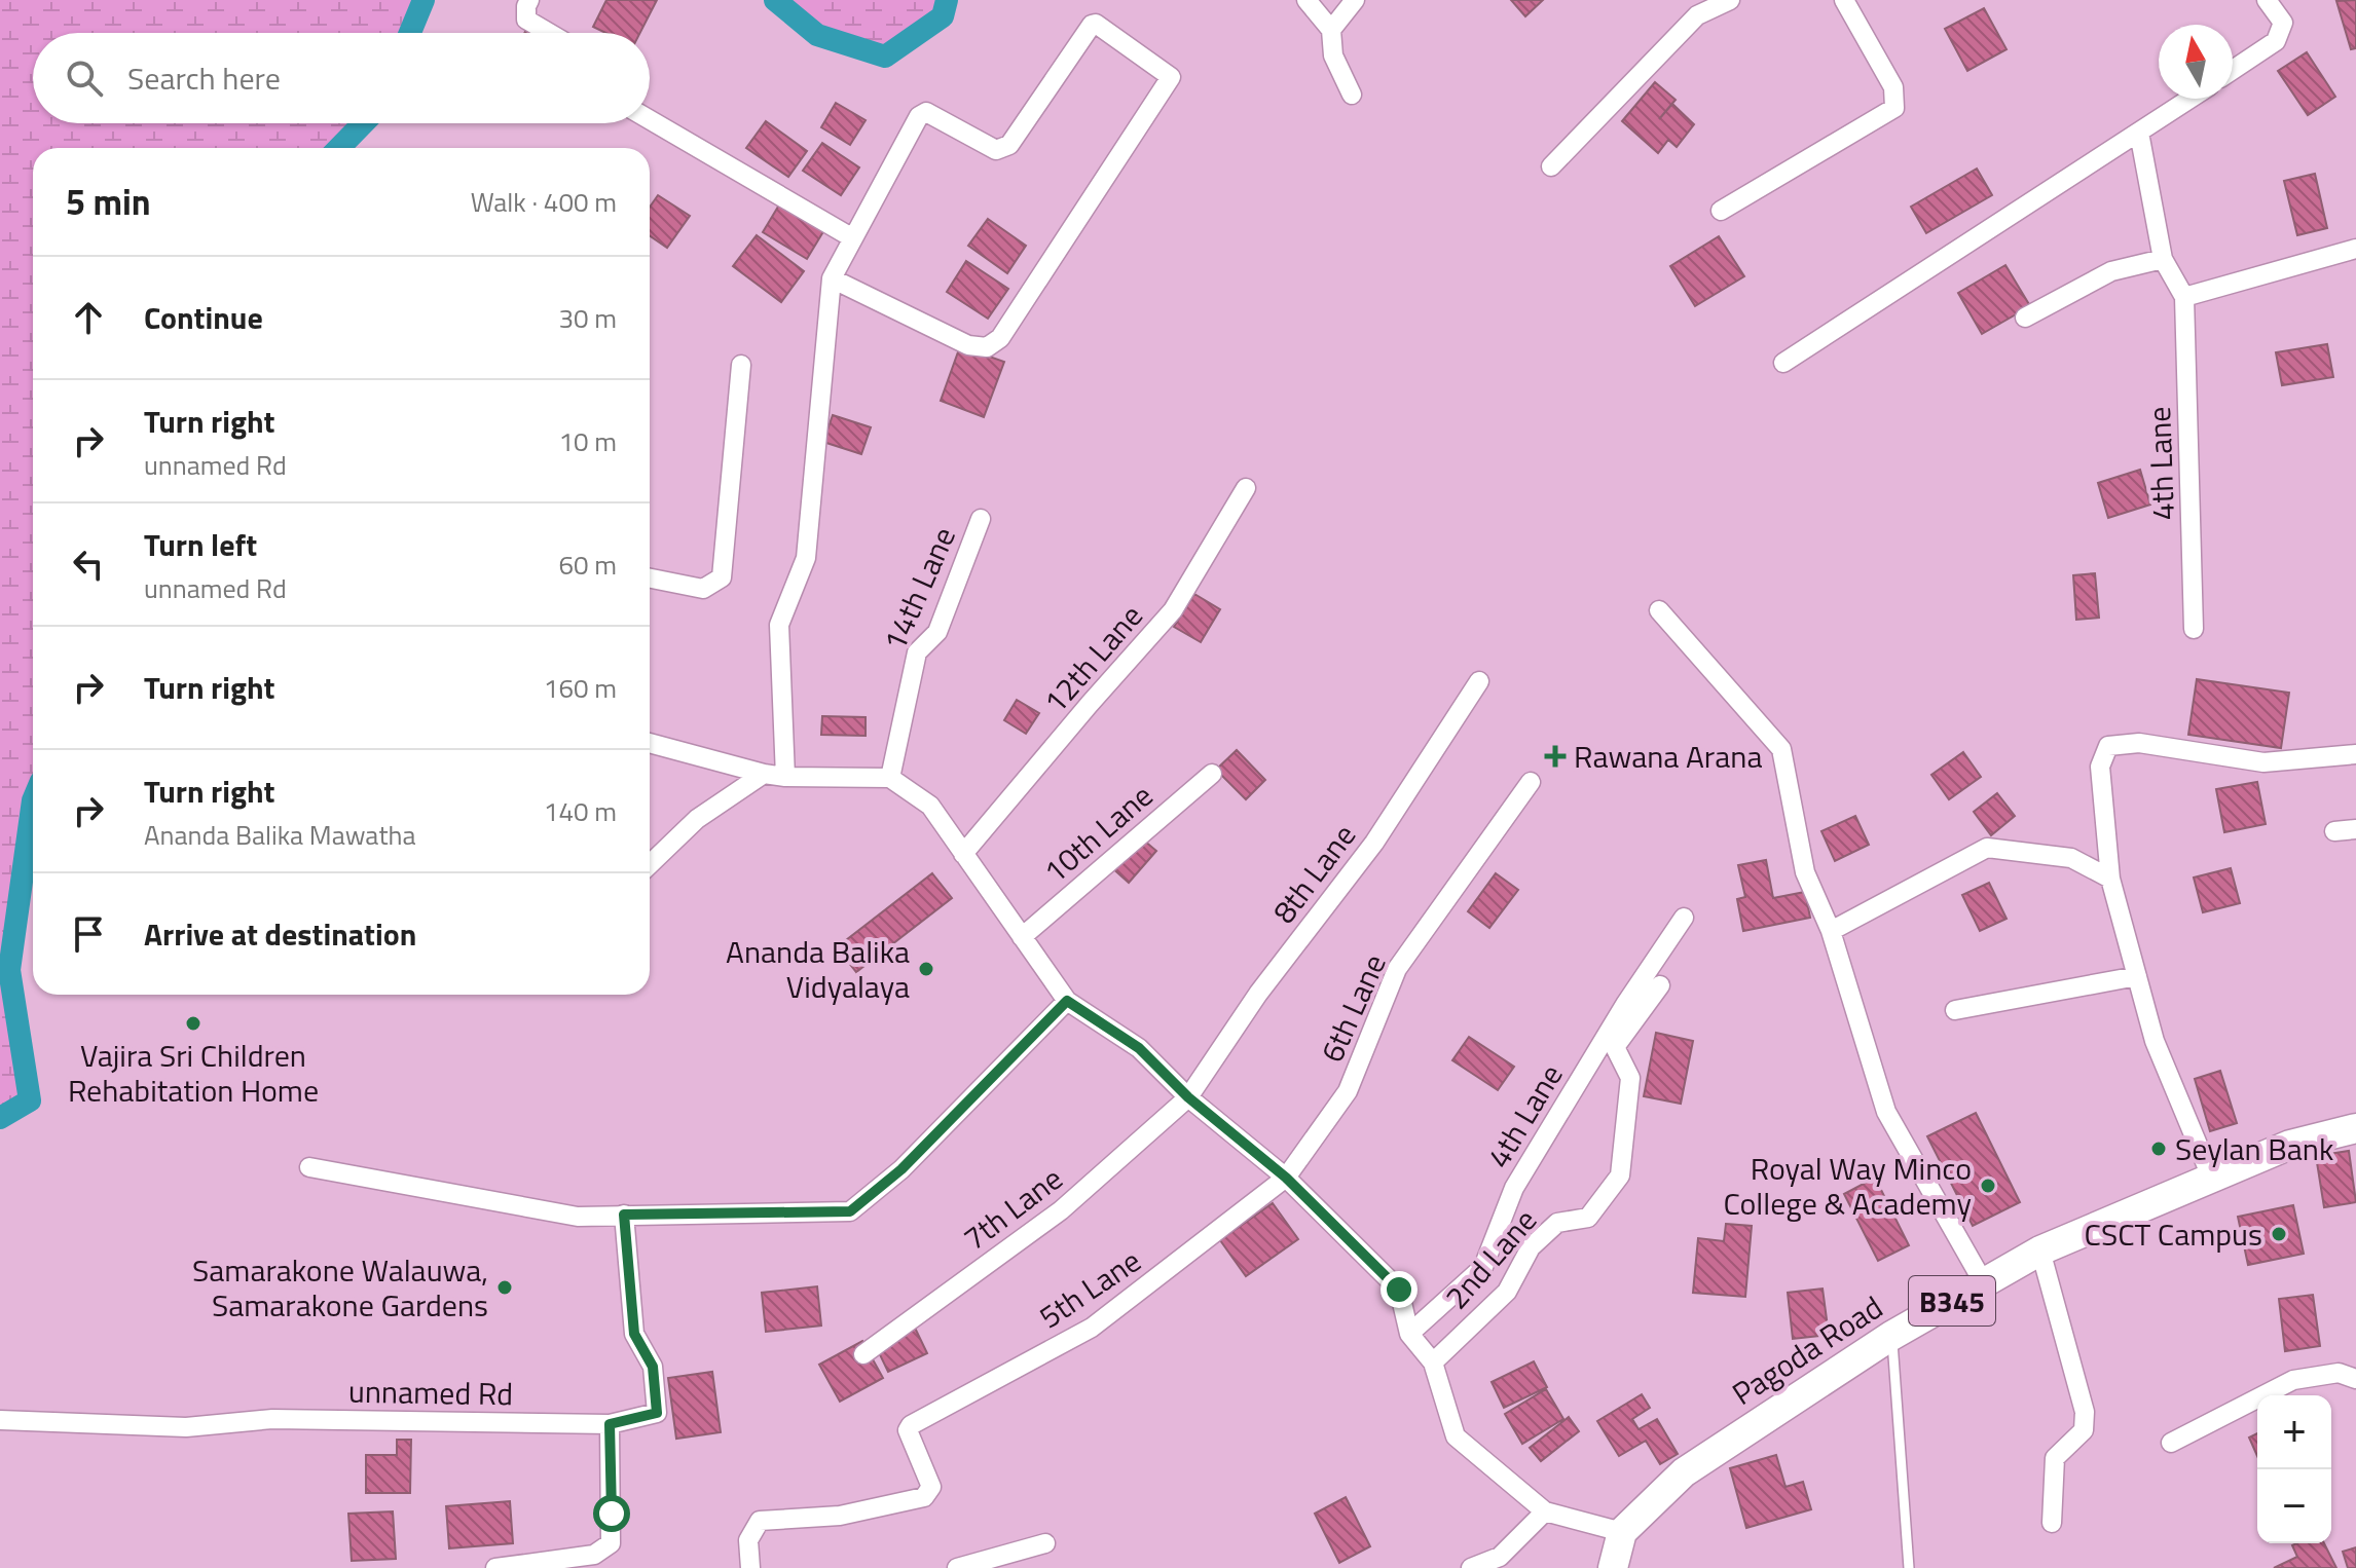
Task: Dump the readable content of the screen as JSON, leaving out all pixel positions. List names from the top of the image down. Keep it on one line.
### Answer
{"streets":{"main road":["B345","Pagoda Road"],"street":["4th Lane","14th Lane","12th Lane","10th Lane","8th Lane","6th Lane","7th Lane","2nd Lane","5th Lane","unnamed Rd"]},"crossings":[["8th Lane","7th Lane"],["6th Lane","5th Lane"]],"places":{"health":["Rawana Arana"],"other":["Ananda Balika Vidyalaya","Vajira Sri Children Rehabitation Home","Seylan Bank","Royal Way Minco College & Academy","CSCT Campus","Samarakone Walauwa, Samarakone Gardens"]},"north":"top","page":{"search":"Search here","heading":["5 min","Walk · 400 m"],"list":[["Continue","30 m"],["Turn right","unnamed Rd","10 m"],["Turn left","unnamed Rd","60 m"],["Turn right","160 m"],["Turn right","Ananda Balika Mawatha","140 m"],"Arrive at destination"],"map_buttons":["+","−"]}}
